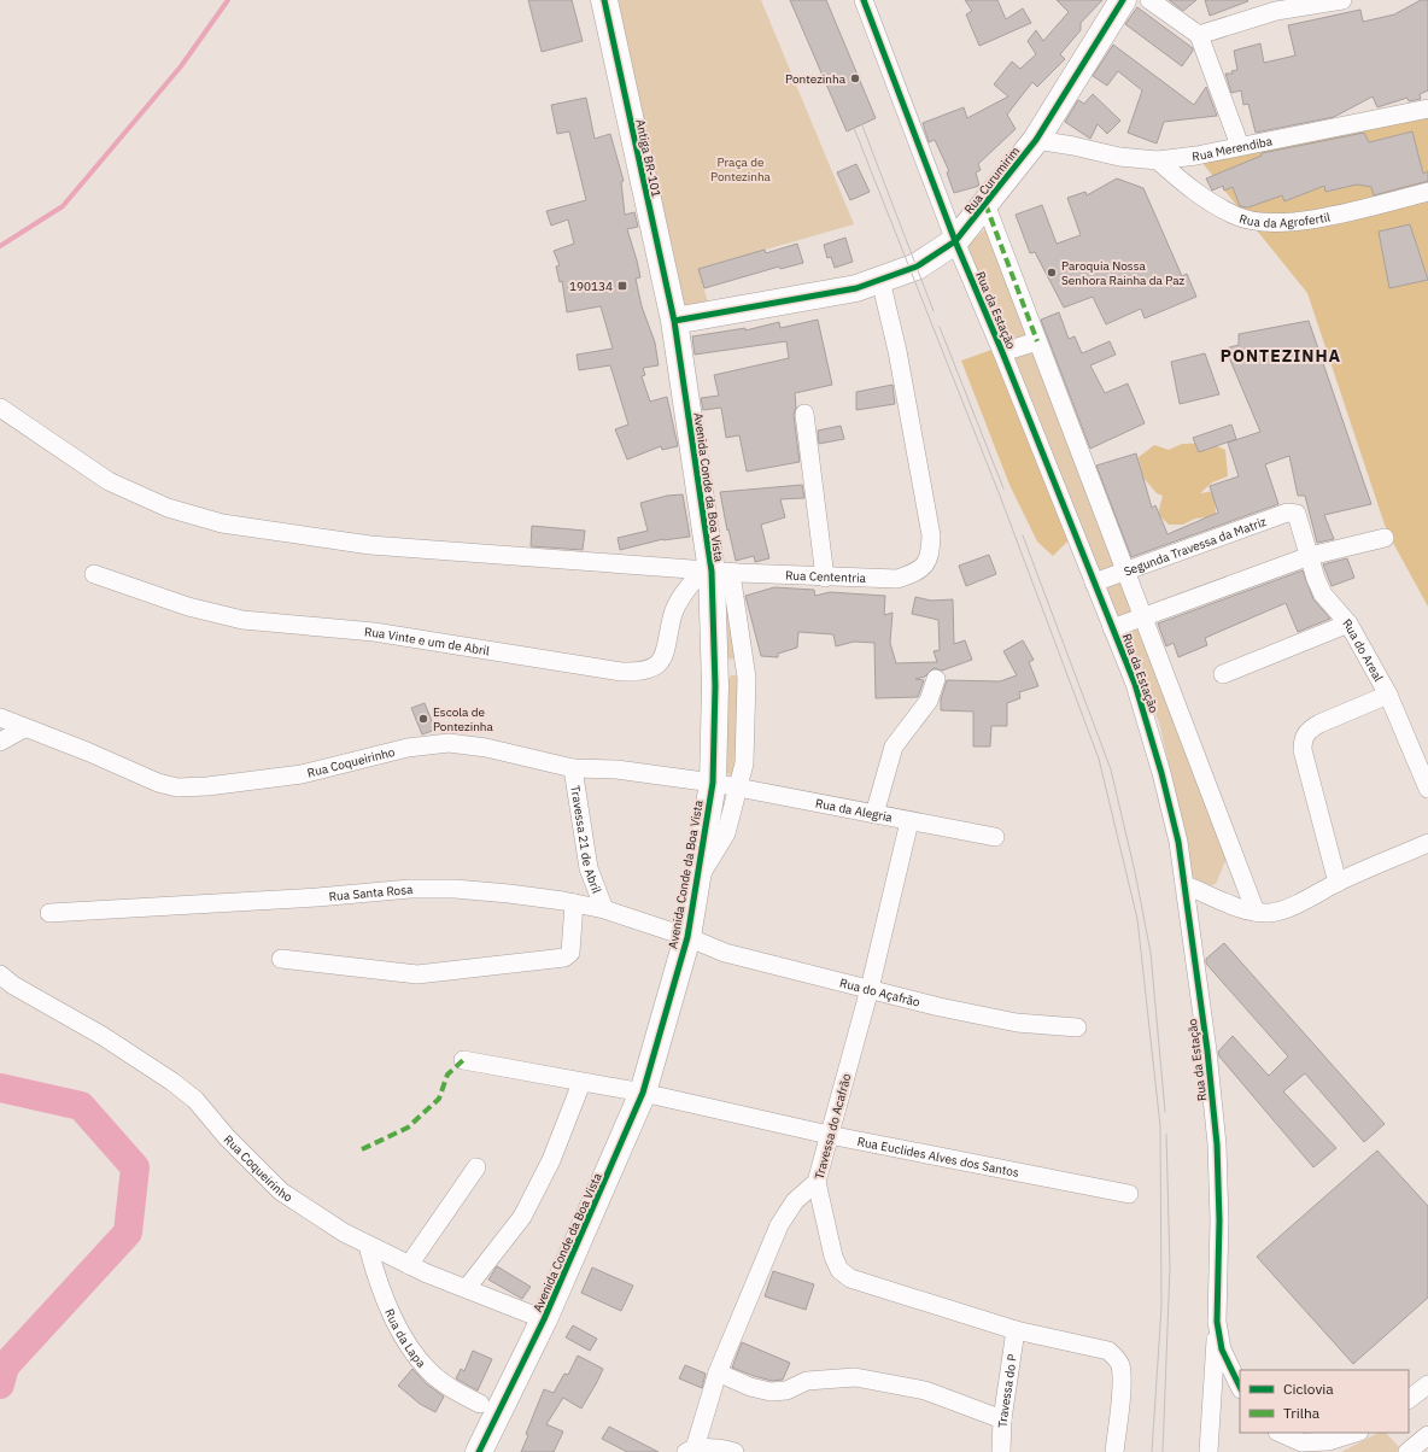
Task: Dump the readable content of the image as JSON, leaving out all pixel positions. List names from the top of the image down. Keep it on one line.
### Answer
{"streets":{"main road":["Antiga BR-101","Rua Curumirim","Avenida Conde da Boa Vista"],"street":["Rua Merendiba","Rua da Agrofertil","Rua da Estação","Segunda Travessa da Matriz","Rua Cententria","Rua Vinte e um de Abril","Rua do Areal","Rua Coqueirinho","Rua da Alegria","Travessa 21 de Abril","Rua Santa Rosa","Rua do Açafrão","Travessa do Acafrão","Rua Euclides Alves dos Santos","Rua da Lapa","Travessa do P"]},"crossings":[["Rua Merendiba","Rua Curumirim"],["Rua Merendiba","Rua da Agrofertil"],["Antiga BR-101","Rua Curumirim"],["Antiga BR-101","Avenida Conde da Boa Vista"],["Rua Curumirim","Rua da Estação"],["Rua Curumirim","Avenida Conde da Boa Vista"],["Rua Curumirim","Rua Cententria"],["Rua da Estação","Segunda Travessa da Matriz"],["Avenida Conde da Boa Vista","Rua Cententria"],["Avenida Conde da Boa Vista","Rua Vinte e um de Abril"],["Avenida Conde da Boa Vista","Rua Coqueirinho"],["Avenida Conde da Boa Vista","Rua da Alegria"],["Avenida Conde da Boa Vista","Rua Santa Rosa"],["Avenida Conde da Boa Vista","Rua do Açafrão"],["Avenida Conde da Boa Vista","Rua Euclides Alves dos Santos"],["Segunda Travessa da Matriz","Rua do Areal"],["Rua Cententria","Rua Vinte e um de Abril"],["Rua Coqueirinho","Rua da Alegria"],["Rua Coqueirinho","Travessa 21 de Abril"],["Rua Coqueirinho","Rua da Lapa"],["Rua da Alegria","Travessa do Acafrão"],["Travessa 21 de Abril","Rua Santa Rosa"],["Rua Santa Rosa","Rua do Açafrão"],["Rua do Açafrão","Travessa do Acafrão"],["Travessa do Acafrão","Rua Euclides Alves dos Santos"],["Travessa do Acafrão","Travessa do P"]],"districts":["PONTEZINHA"],"parks":["Praça de Pontezinha"],"places":{"other":["Pontezinha","Paroquia Nossa Senhora Rainha da Paz","Escola de Pontezinha"],"transit":["190134"]},"legend":["Ciclovia","Trilha"]}
